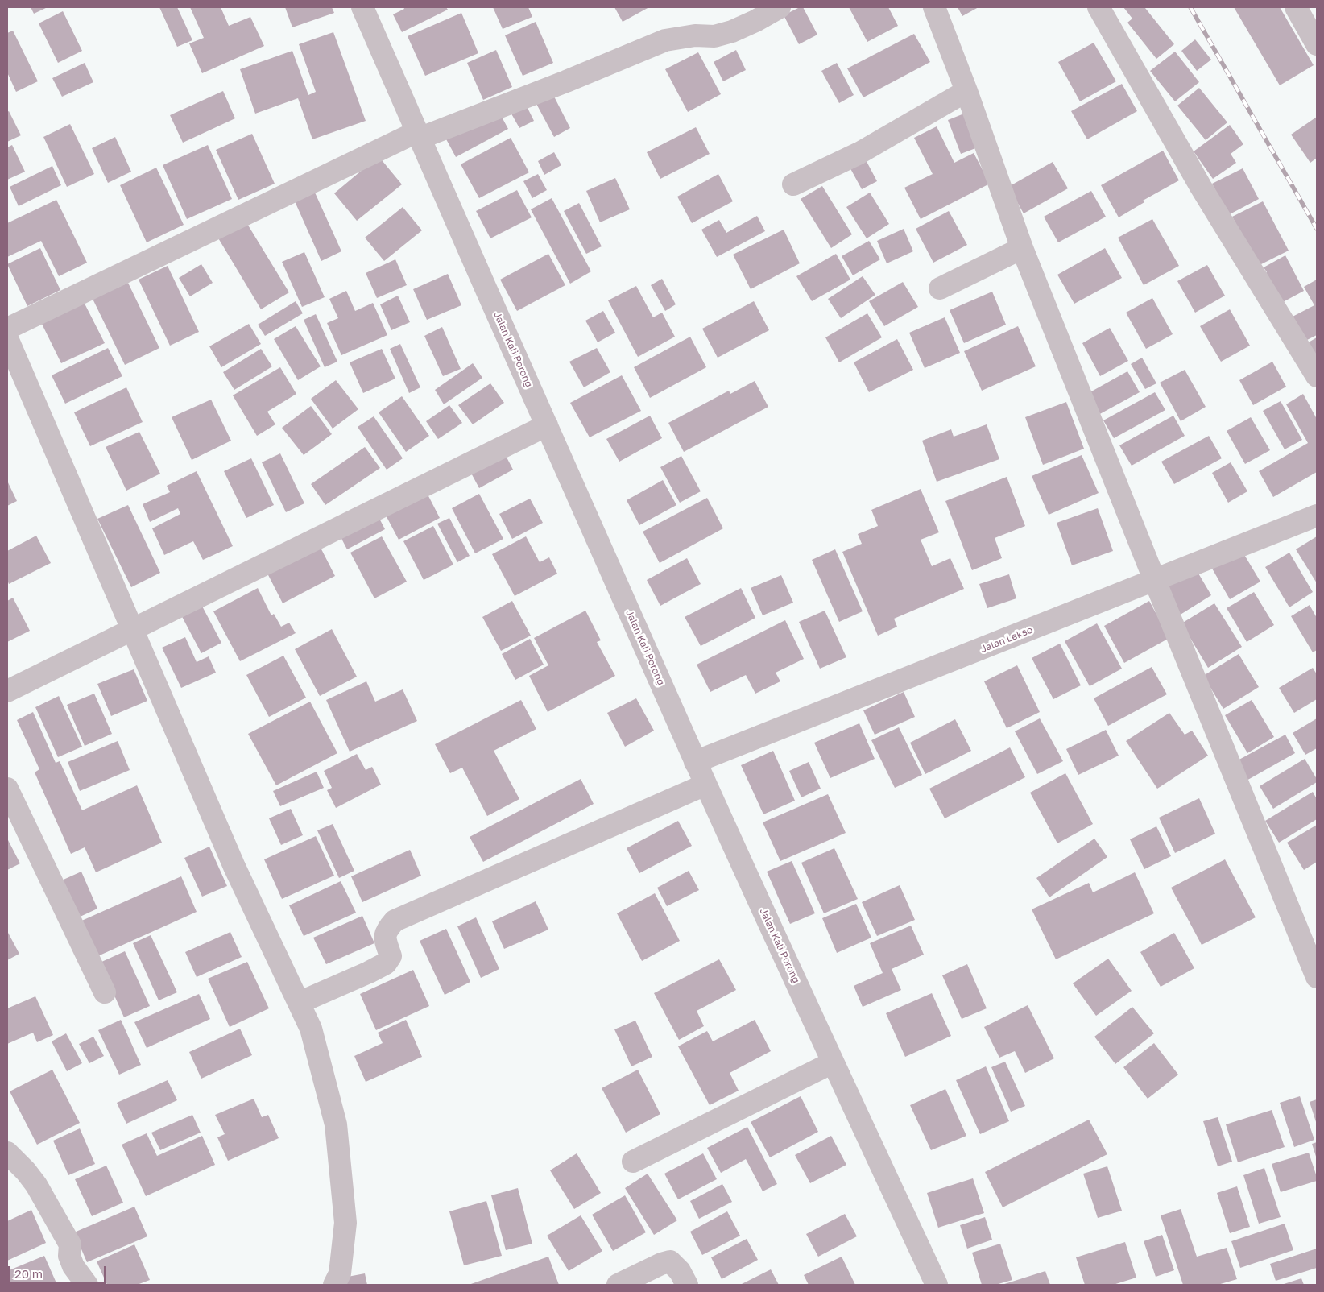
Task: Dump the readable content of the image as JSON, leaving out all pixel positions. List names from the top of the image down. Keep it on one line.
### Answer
{"streets":{"street":["Jalan Kali Porong","Jalan Lekso"]},"crossings":[["Jalan Kali Porong","Jalan Lekso"]],"scale_bar":"20 m"}
